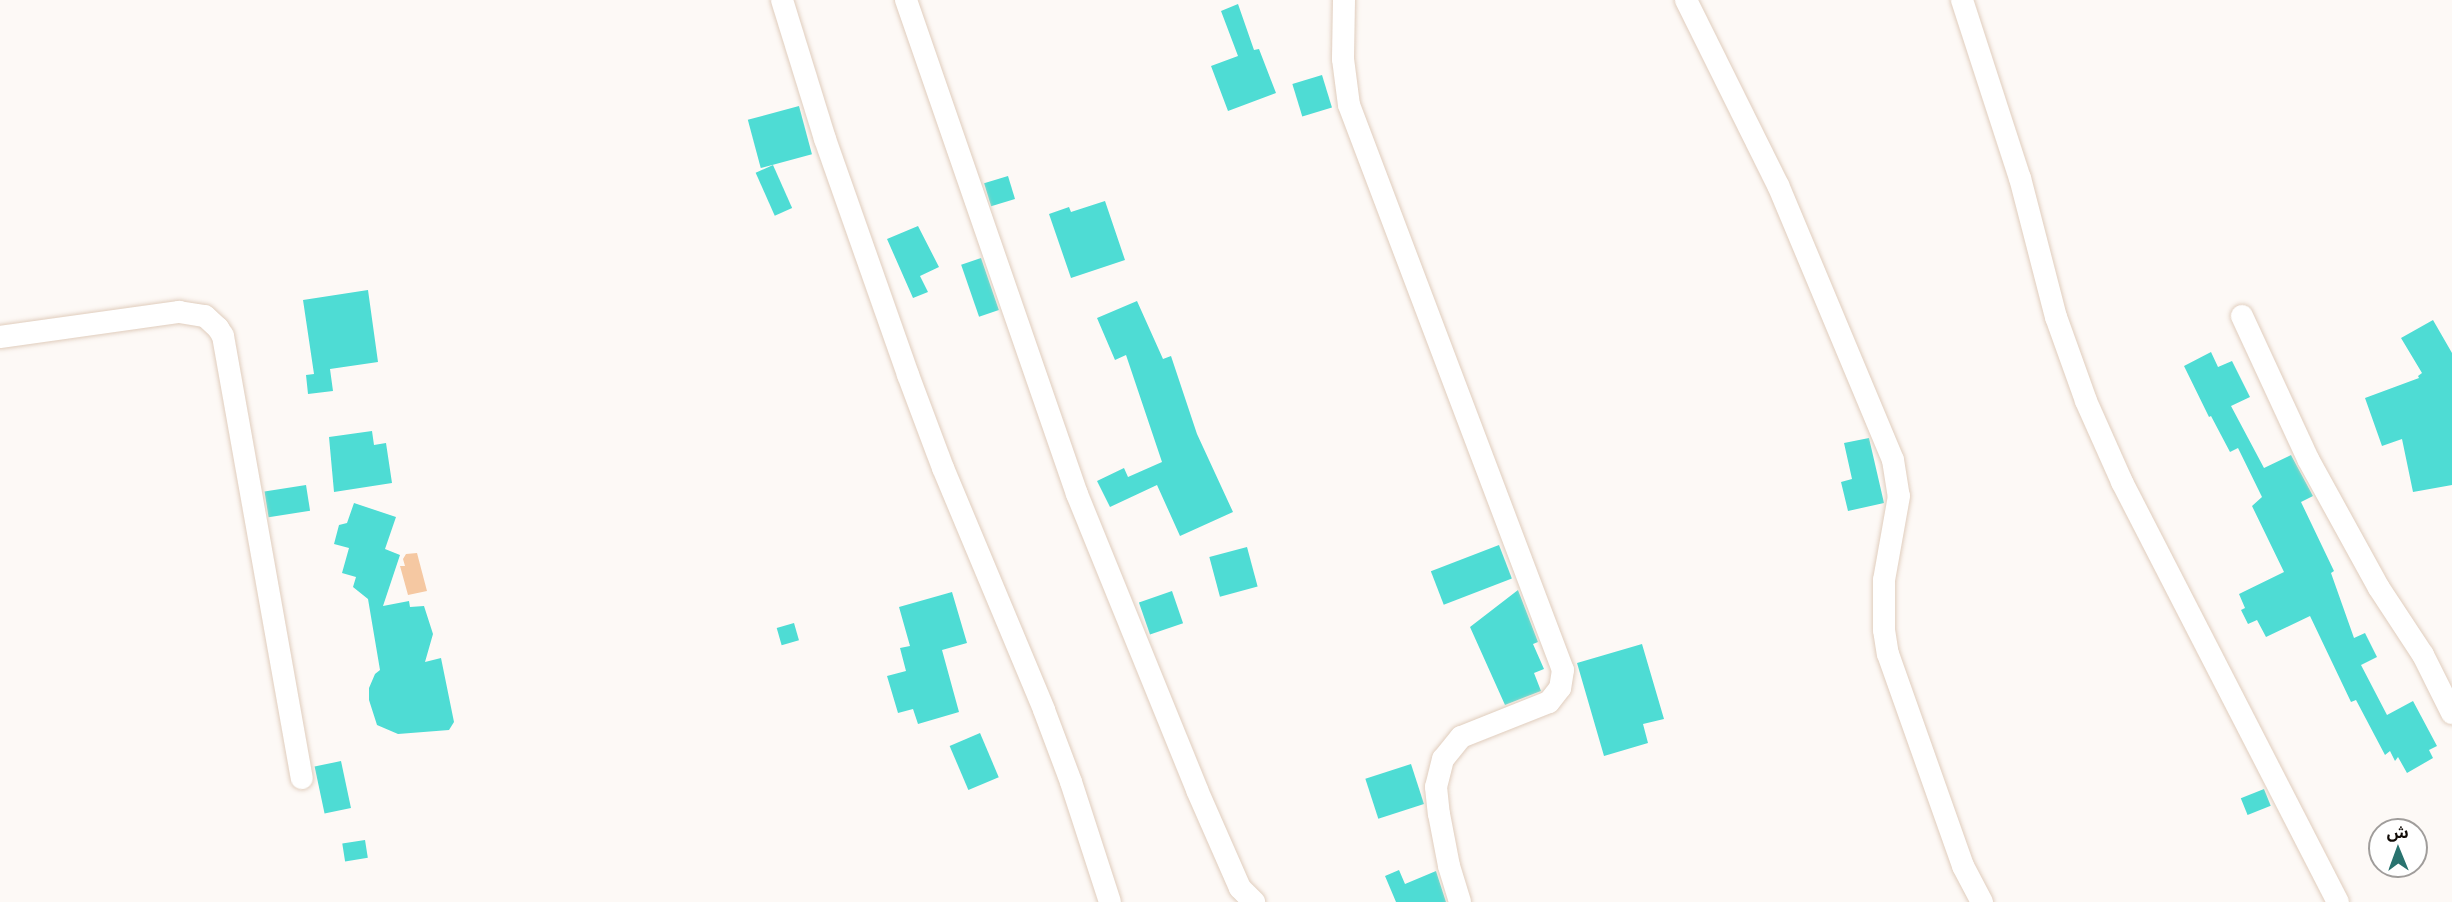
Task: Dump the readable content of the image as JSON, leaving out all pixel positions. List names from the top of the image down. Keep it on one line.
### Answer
{"north":"top"}
